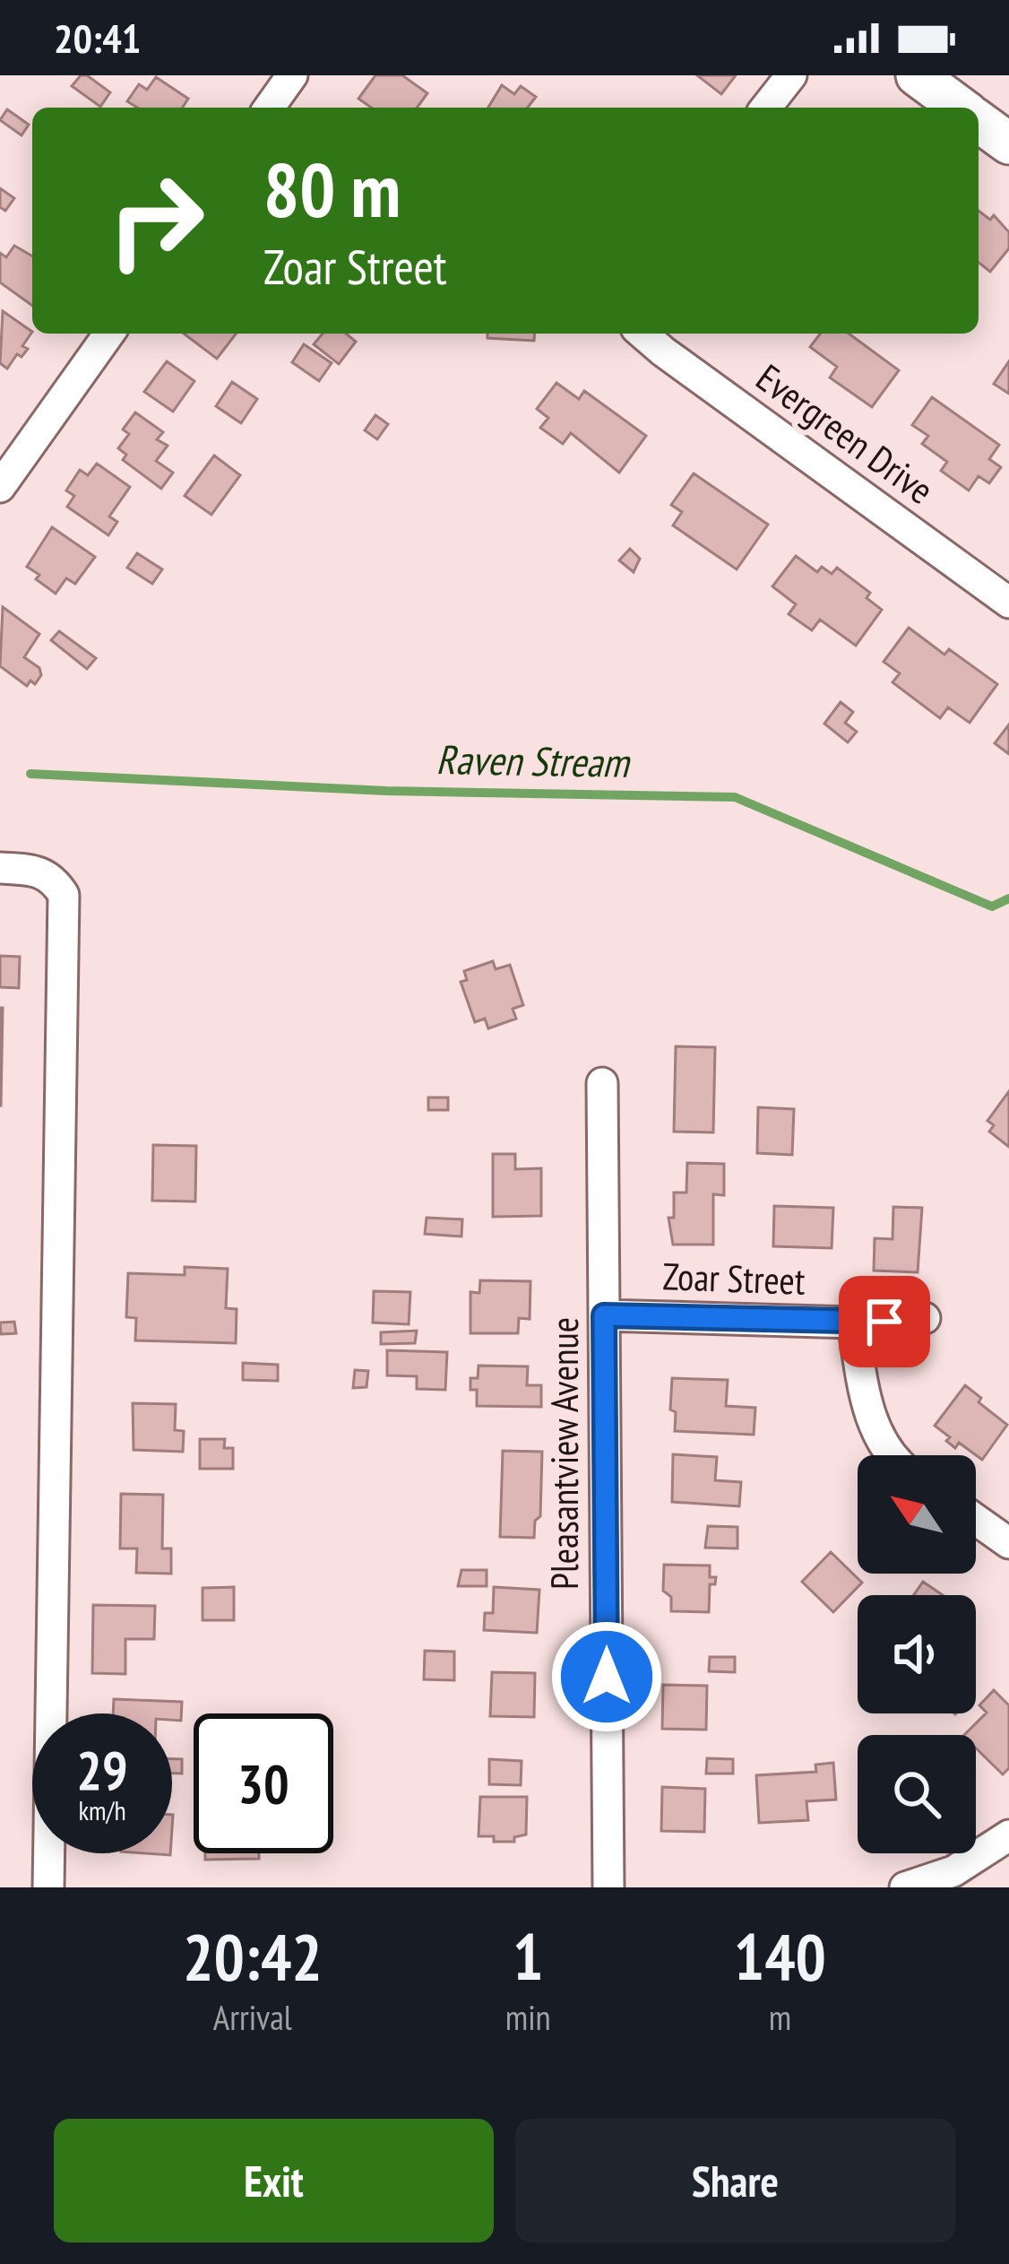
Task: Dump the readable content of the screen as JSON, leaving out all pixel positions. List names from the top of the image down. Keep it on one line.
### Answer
{"streets":{"street":["Evergreen Drive","Zoar Street","Pleasantview Avenue"]},"crossings":[["Zoar Street","Pleasantview Avenue"]],"water":["Raven Stream"],"north":"top left","page":{"status":"20:41","turn":["80 m","Zoar Street"],"speed":"29 km/h","limit":"30","eta":["20:42","Arrival","1","min","140","m"],"buttons":["Exit","Share"]}}
